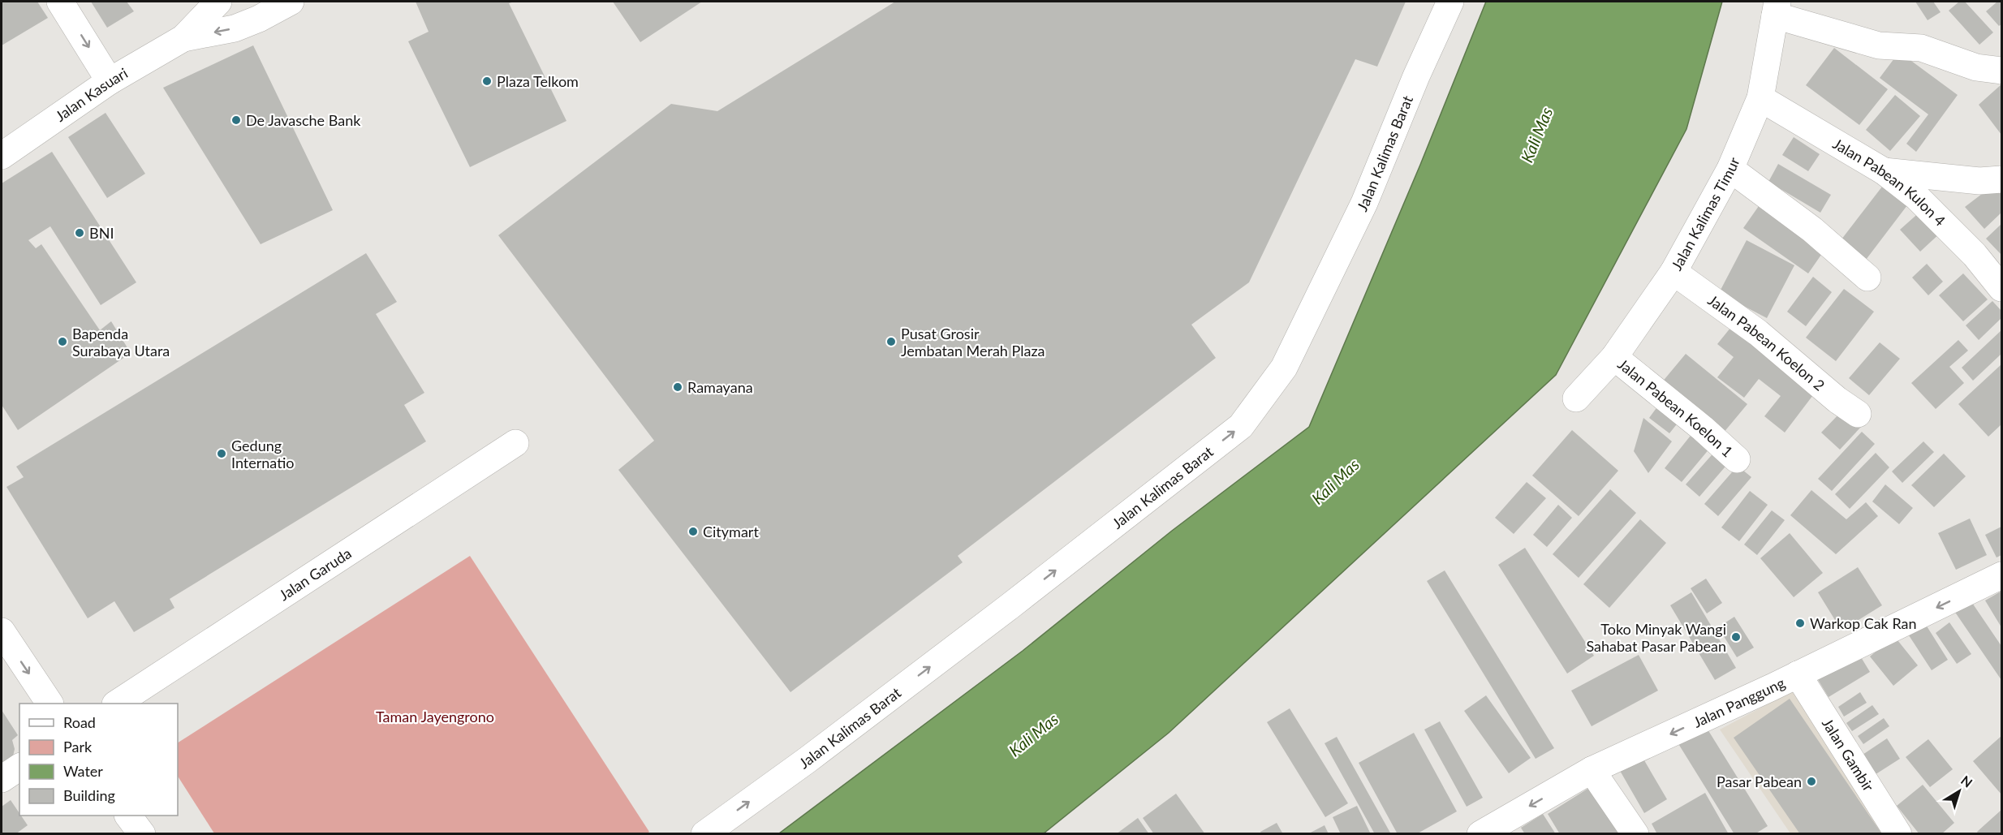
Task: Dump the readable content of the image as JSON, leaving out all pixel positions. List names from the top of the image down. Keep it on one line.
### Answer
{"streets":{"street":["Jalan Kasuari","Jalan Kalimas Barat","Jalan Pabean Kulon 4","Jalan Kalimas Timur","Jalan Pabean Koelon 2","Jalan Pabean Koelon 1","Jalan Garuda","Jalan Panggung","Jalan Gambir"]},"crossings":[["Jalan Pabean Kulon 4","Jalan Kalimas Timur"],["Jalan Kalimas Timur","Jalan Pabean Koelon 2"],["Jalan Kalimas Timur","Jalan Pabean Koelon 1"],["Jalan Panggung","Jalan Gambir"]],"one_way":["Jalan Kalimas Barat","Jalan Panggung"],"water":["Kali Mas"],"parks":["Taman Jayengrono"],"places":["Plaza Telkom","De Javasche Bank","BNI","Bapenda Surabaya Utara","Pusat Grosir Jembatan Merah Plaza","Ramayana","Gedung Internatio","Citymart","Warkop Cak Ran","Toko Minyak Wangi Sahabat Pasar Pabean","Pasar Pabean"],"legend":["Road","Park","Water","Building"],"north":"top right"}
